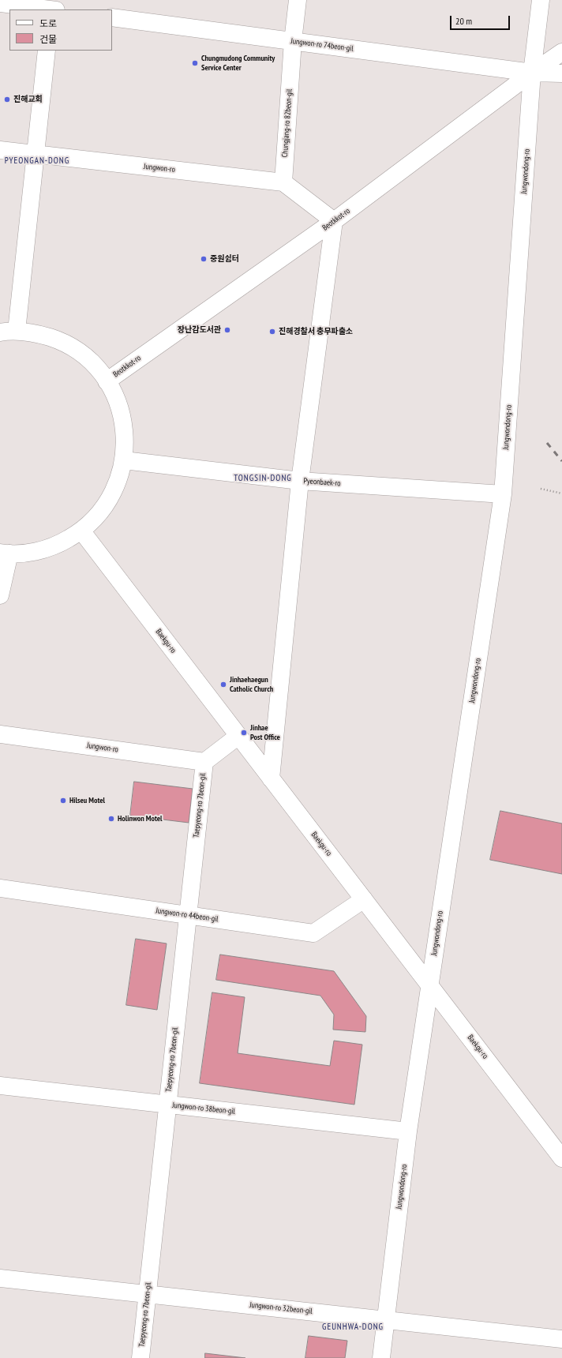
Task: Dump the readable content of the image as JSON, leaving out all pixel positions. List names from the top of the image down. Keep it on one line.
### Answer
{"streets":{"street":["Jungwon-ro 74beon-gil","Chungjang-ro 82beon-gil","Jungwon-ro","Jungwondong-ro","Beotkkot-ro","Pyeonbaek-ro","Baekgu-ro","Taepyeong-ro 7beon-gil","Jungwon-ro 44beon-gil","Jungwon-ro 38beon-gil","Jungwon-ro 32beon-gil"]},"crossings":[["Jungwon-ro 74beon-gil","Chungjang-ro 82beon-gil"],["Jungwon-ro 74beon-gil","Jungwondong-ro"],["Jungwon-ro 74beon-gil","Beotkkot-ro"],["Chungjang-ro 82beon-gil","Jungwon-ro"],["Jungwon-ro","Taepyeong-ro 7beon-gil"],["Jungwondong-ro","Beotkkot-ro"],["Jungwondong-ro","Pyeonbaek-ro"],["Jungwondong-ro","Baekgu-ro"],["Jungwondong-ro","Jungwon-ro 38beon-gil"],["Jungwondong-ro","Jungwon-ro 32beon-gil"],["Baekgu-ro","Jungwon-ro 44beon-gil"],["Taepyeong-ro 7beon-gil","Jungwon-ro 44beon-gil"],["Taepyeong-ro 7beon-gil","Jungwon-ro 38beon-gil"],["Taepyeong-ro 7beon-gil","Jungwon-ro 32beon-gil"]],"districts":["PYEONGAN-DONG","TONGSIN-DONG","GEUNHWA-DONG"],"places":["Chungmudong Community Service Center","진해교회","중원쉼터","장난감도서관","진해경찰서 충무파출소","Jinhaehaegun Catholic Church","Jinhae Post Office","Hilseu Motel","Holinwon Motel"],"legend":["도로","건물"],"scale_bar":"20 m"}
